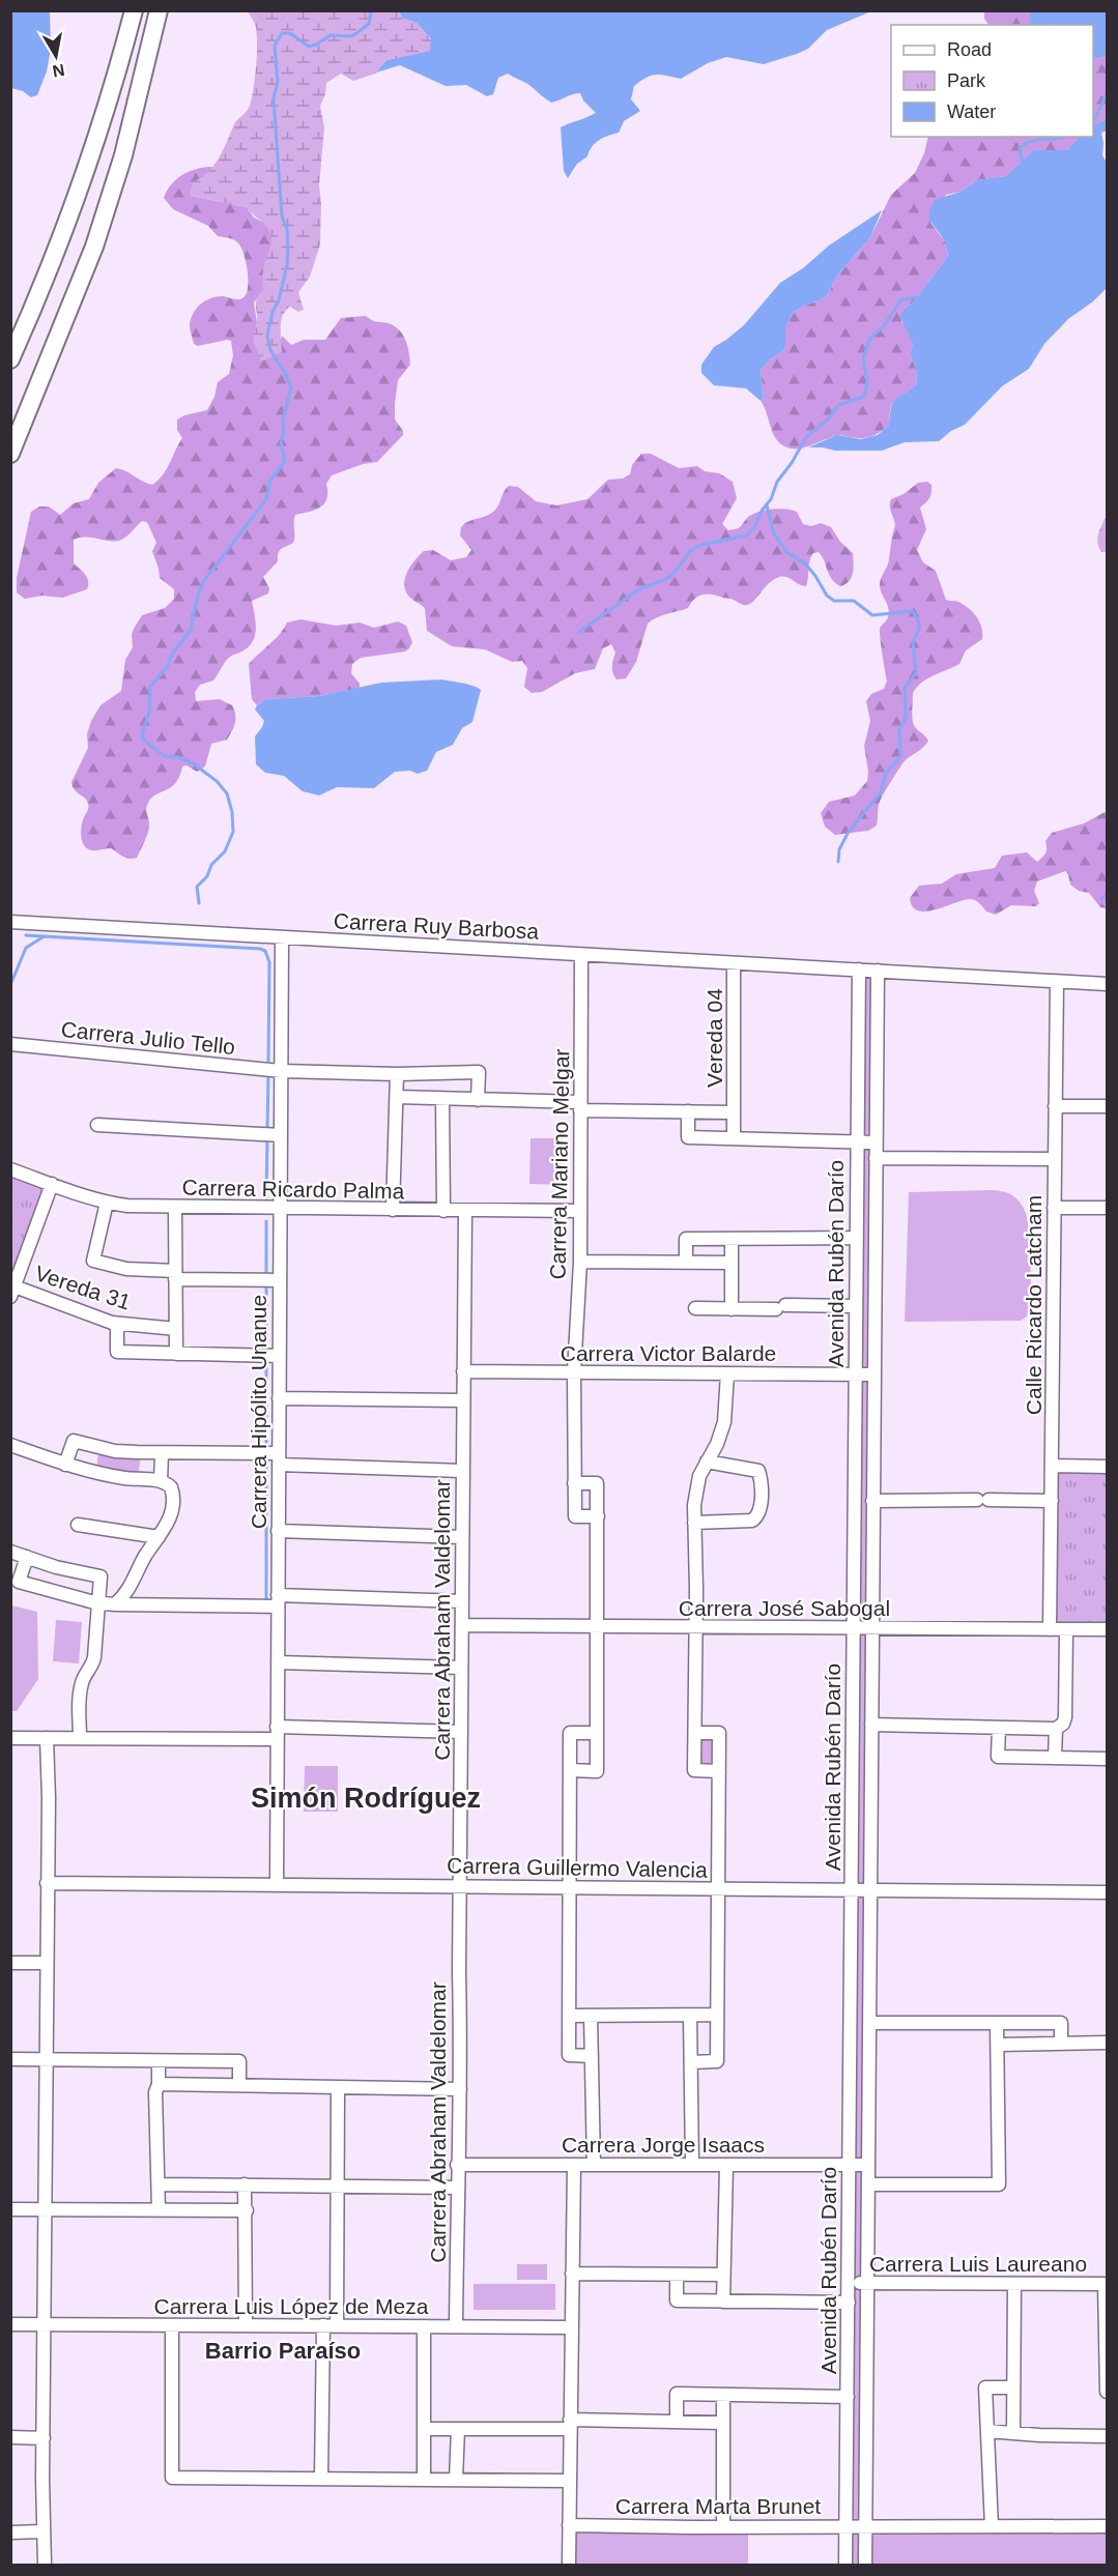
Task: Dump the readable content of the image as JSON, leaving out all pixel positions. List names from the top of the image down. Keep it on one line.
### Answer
{"streets":{"street":["Carrera Ruy Barbosa","Carrera Julio Tello","Vereda 04","Carrera Mariano Melgar","Carrera Ricardo Palma","Avenida Rubén Darío","Vereda 31","Calle Ricardo Latcham","Carrera Victor Balarde","Carrera Hipólito Unanue","Carrera José Sabogal","Carrera Abraham Valdelomar","Carrera Guillermo Valencia","Carrera Jorge Isaacs","Carrera Luis Laureano","Carrera Luis López de Meza","Carrera Marta Brunet"]},"crossings":[["Carrera Ruy Barbosa","Vereda 04"],["Carrera Ruy Barbosa","Carrera Mariano Melgar"],["Carrera Ruy Barbosa","Avenida Rubén Darío"],["Carrera Ruy Barbosa","Carrera Hipólito Unanue"],["Carrera Julio Tello","Carrera Hipólito Unanue"],["Carrera Mariano Melgar","Carrera Ricardo Palma"],["Carrera Mariano Melgar","Carrera Victor Balarde"],["Carrera Ricardo Palma","Carrera Hipólito Unanue"],["Carrera Ricardo Palma","Carrera Abraham Valdelomar"],["Avenida Rubén Darío","Carrera Victor Balarde"],["Avenida Rubén Darío","Carrera José Sabogal"],["Avenida Rubén Darío","Carrera Guillermo Valencia"],["Avenida Rubén Darío","Carrera Jorge Isaacs"],["Avenida Rubén Darío","Carrera Luis Laureano"],["Avenida Rubén Darío","Carrera Marta Brunet"],["Calle Ricardo Latcham","Carrera José Sabogal"],["Carrera Victor Balarde","Carrera Abraham Valdelomar"],["Carrera Hipólito Unanue","Carrera Guillermo Valencia"],["Carrera José Sabogal","Carrera Abraham Valdelomar"],["Carrera Abraham Valdelomar","Carrera Guillermo Valencia"],["Carrera Abraham Valdelomar","Carrera Jorge Isaacs"],["Carrera Abraham Valdelomar","Carrera Luis López de Meza"]],"districts":["Simón Rodríguez","Barrio Paraíso"],"legend":["Road","Park","Water"],"north":"bottom"}
